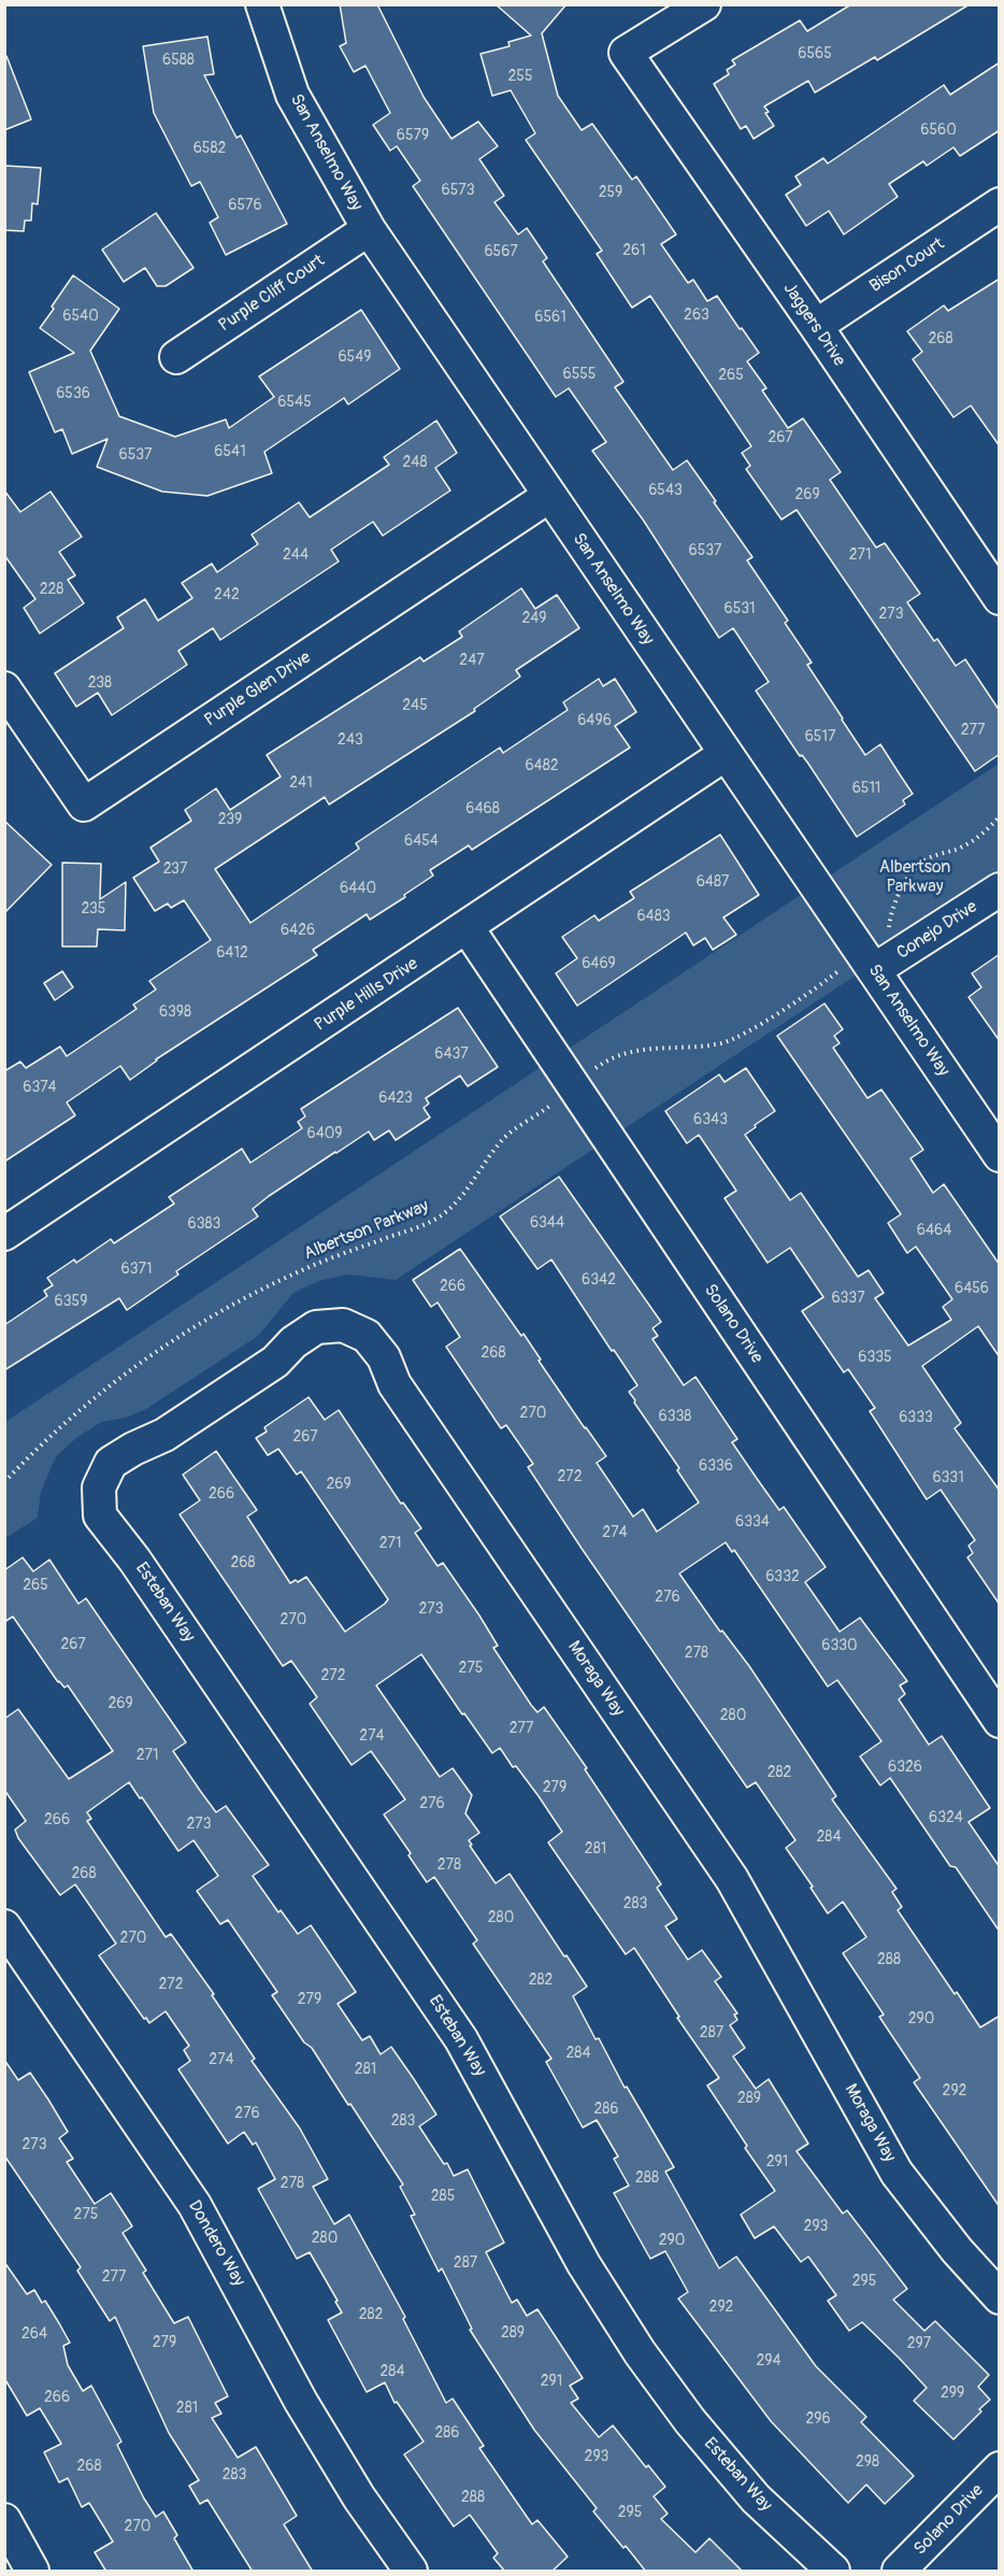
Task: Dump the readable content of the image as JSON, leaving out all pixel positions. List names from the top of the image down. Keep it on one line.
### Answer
{"streets":{"street":["San Anselmo Way","Bison Court","Purple Cliff Court","Jaggers Drive","Purple Glen Drive","Conejo Drive","Purple Hills Drive","Solano Drive","Esteban Way","Moraga Way","Dondero Way"],"path":["Albertson Parkway"]},"crossings":[["San Anselmo Way","Purple Cliff Court"],["San Anselmo Way","Purple Glen Drive"],["San Anselmo Way","Conejo Drive"],["San Anselmo Way","Purple Hills Drive"],["San Anselmo Way","Albertson Parkway"],["Bison Court","Jaggers Drive"],["Conejo Drive","Albertson Parkway"],["Purple Hills Drive","Solano Drive"],["Albertson Parkway","Solano Drive"],["Esteban Way","Moraga Way"]],"parks":["Albertson Parkway"],"house_numbers":["6565","6588","255","6560","6579","6582","6573","259","6576","261","6567","263","6540","6561","268","6549","6555","265","6536","6545","267","6541","6537","248","6543","269","6537","244","271","228","242","6531","273","249","247","238","245","6496","277","6517","243","6482","241","6511","6468","239","6454","237","6487","6440","235","6483","6426","6412","6469","6398","6437","6374","6423","6343","6409","6344","6383","6464","6371","6342","266","6456","6337","6359","268","6335","270","6338","6333","267","6336","272","6331","269","266","6334","274","271","268","6332","265","276","273","270","267","6330","278","275","272","269","280","277","274","271","6326","282","279","276","6324","266","273","284","281","278","268","283","280","270","288","282","272","279","290","287","284","274","281","292","289","286","276","283","273","291","288","278","285","275","293","280","290","287","277","295","292","282","289","264","279","297","294","284","291","299","266","281","296","286","293","298","268","283","288","295","270"]}
